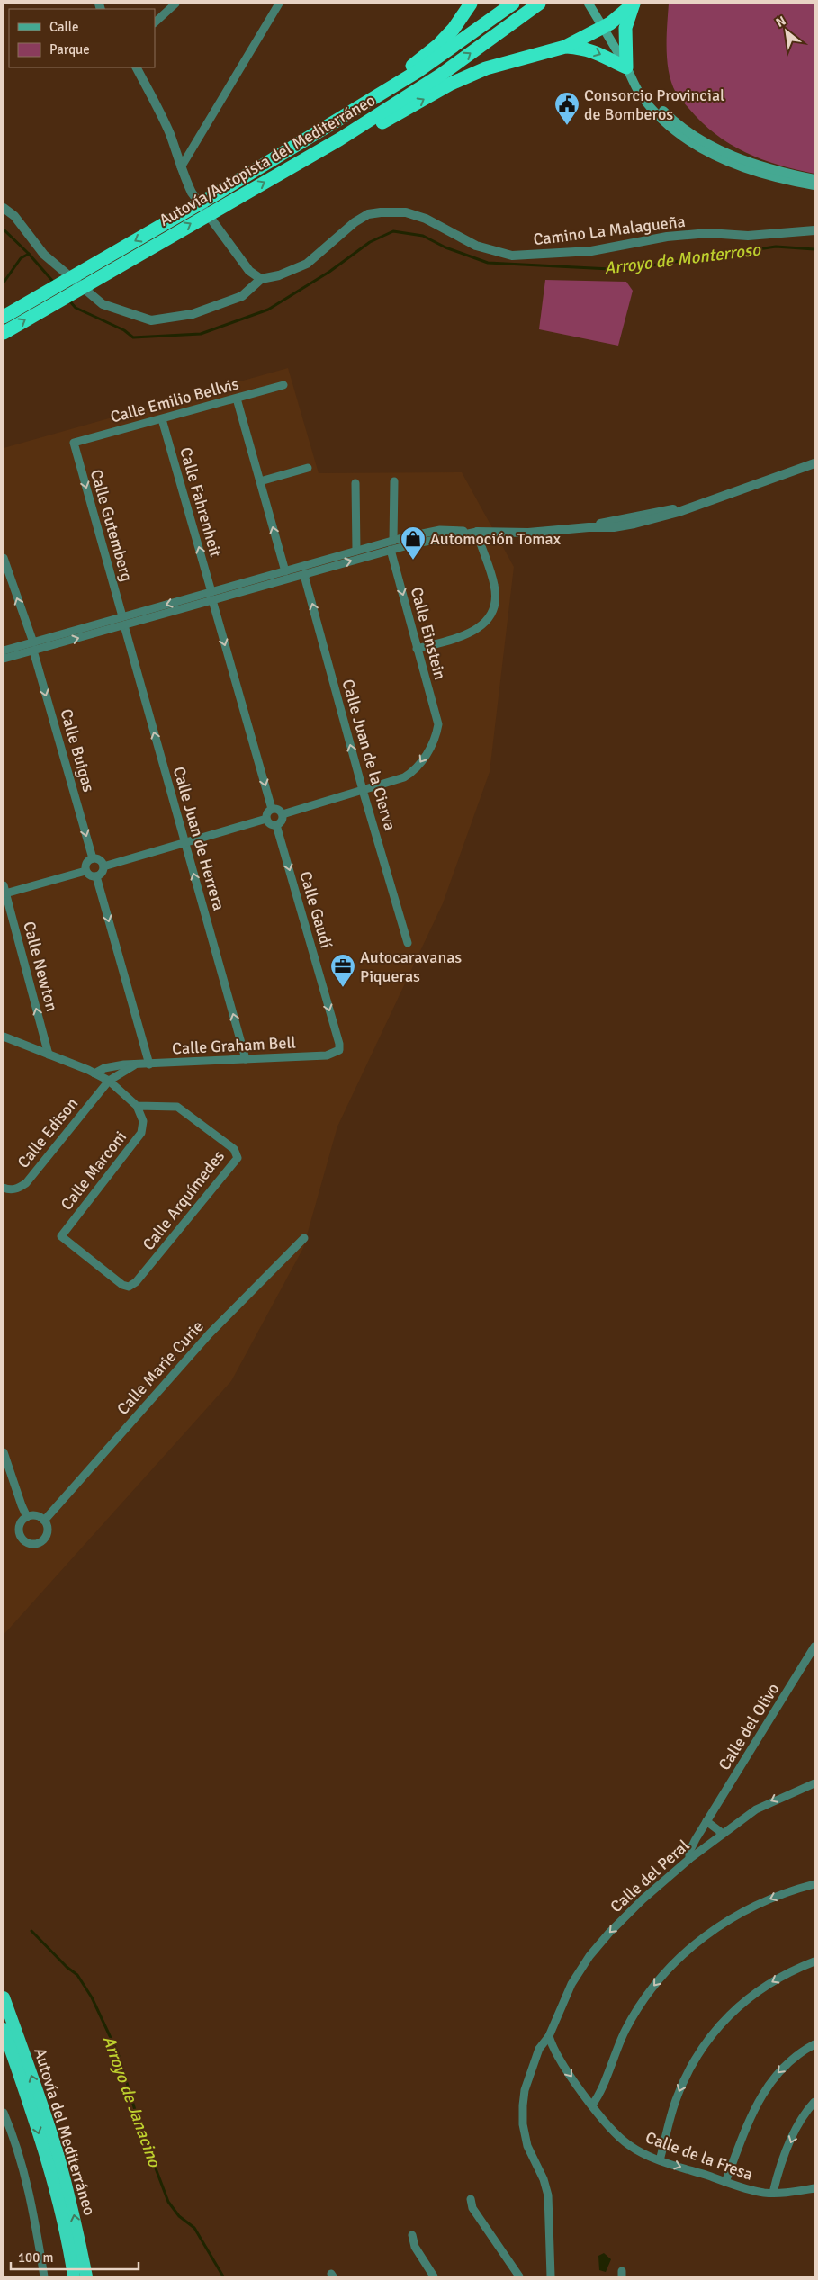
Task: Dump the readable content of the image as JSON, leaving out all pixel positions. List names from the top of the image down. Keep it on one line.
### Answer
{"streets":{"highway":["Autovía/Autopista del Mediterráneo","Autovía del Mediterráneo"],"street":["Camino La Malagueña","Calle Emilio Bellvis","Calle Fahrenheit","Calle Gutemberg","Calle Einstein","Calle Buigas","Calle Juan de la Cierva","Calle Juan de Herrera","Calle Gaudí","Calle Newton","Calle Graham Bell","Calle Edison","Calle Marconi","Calle Arquímedes","Calle Marie Curie","Calle del Olivo","Calle del Peral","Calle de la Fresa"]},"crossings":[["Calle Emilio Bellvis","Calle Fahrenheit"],["Calle Emilio Bellvis","Calle Gutemberg"],["Calle Einstein","Calle Juan de la Cierva"],["Calle Juan de Herrera","Calle Graham Bell"],["Calle Gaudí","Calle Graham Bell"],["Calle Graham Bell","Calle Edison"],["Calle Marconi","Calle Arquímedes"],["Calle del Olivo","Calle del Peral"],["Calle del Peral","Calle de la Fresa"]],"one_way":["Calle Fahrenheit","Calle Gutemberg","Calle Einstein","Calle Juan de la Cierva","Calle Juan de Herrera","Calle Gaudí","Calle Newton","Calle de la Fresa"],"water":["Arroyo de Monterroso","Arroyo de Janacino"],"places":{"public building":["Consorcio Provincial de Bomberos"],"shop":["Automoción Tomax"],"office":["Autocaravanas Piqueras"]},"legend":["Calle","Parque"],"scale_bar":"100 m","north":"top left"}
